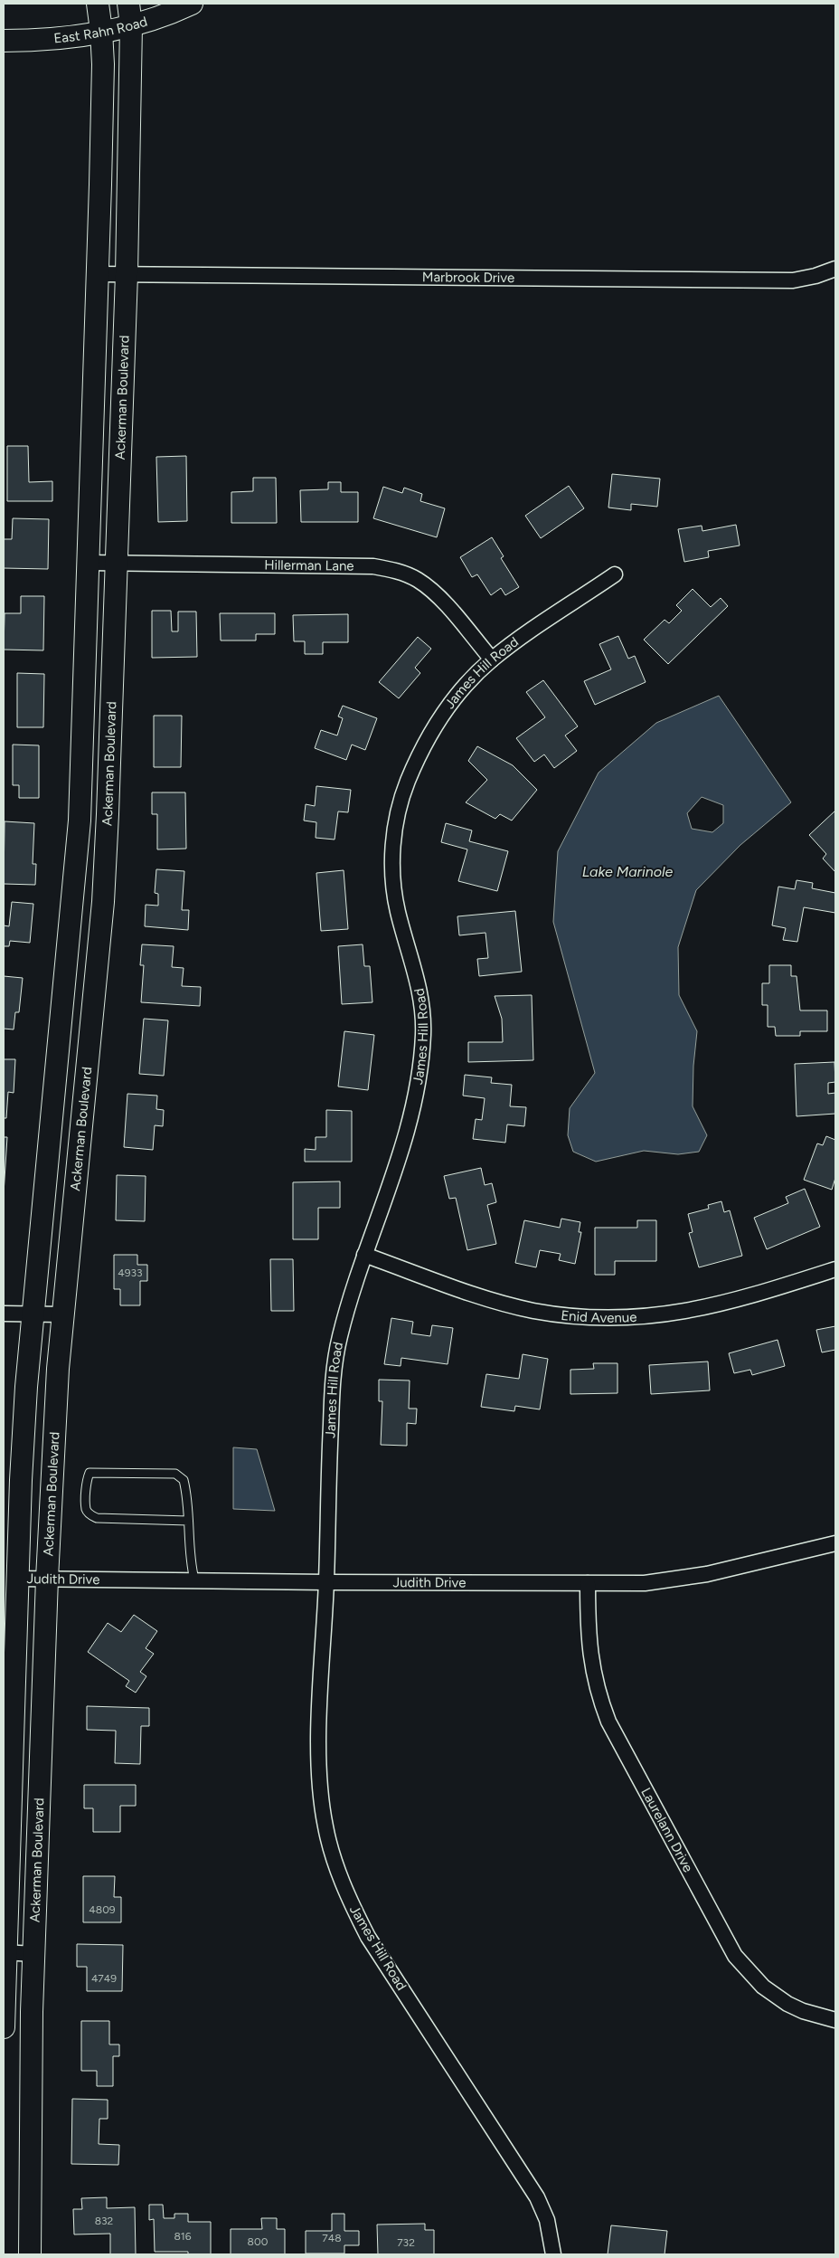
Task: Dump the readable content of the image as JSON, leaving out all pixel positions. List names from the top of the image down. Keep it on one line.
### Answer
{"streets":{"street":["East Rahn Road","Marbrook Drive","Ackerman Boulevard","Hillerman Lane","James Hill Road","Enid Avenue","Judith Drive","Laurelann Drive"]},"crossings":[["East Rahn Road","Ackerman Boulevard"],["Marbrook Drive","Ackerman Boulevard"],["Ackerman Boulevard","Hillerman Lane"],["Ackerman Boulevard","Judith Drive"],["Hillerman Lane","James Hill Road"],["James Hill Road","Enid Avenue"],["James Hill Road","Judith Drive"],["Judith Drive","Laurelann Drive"]],"water":["Lake Marinole"],"house_numbers":["4933","4809","4749","832","816","748","800","732"]}
